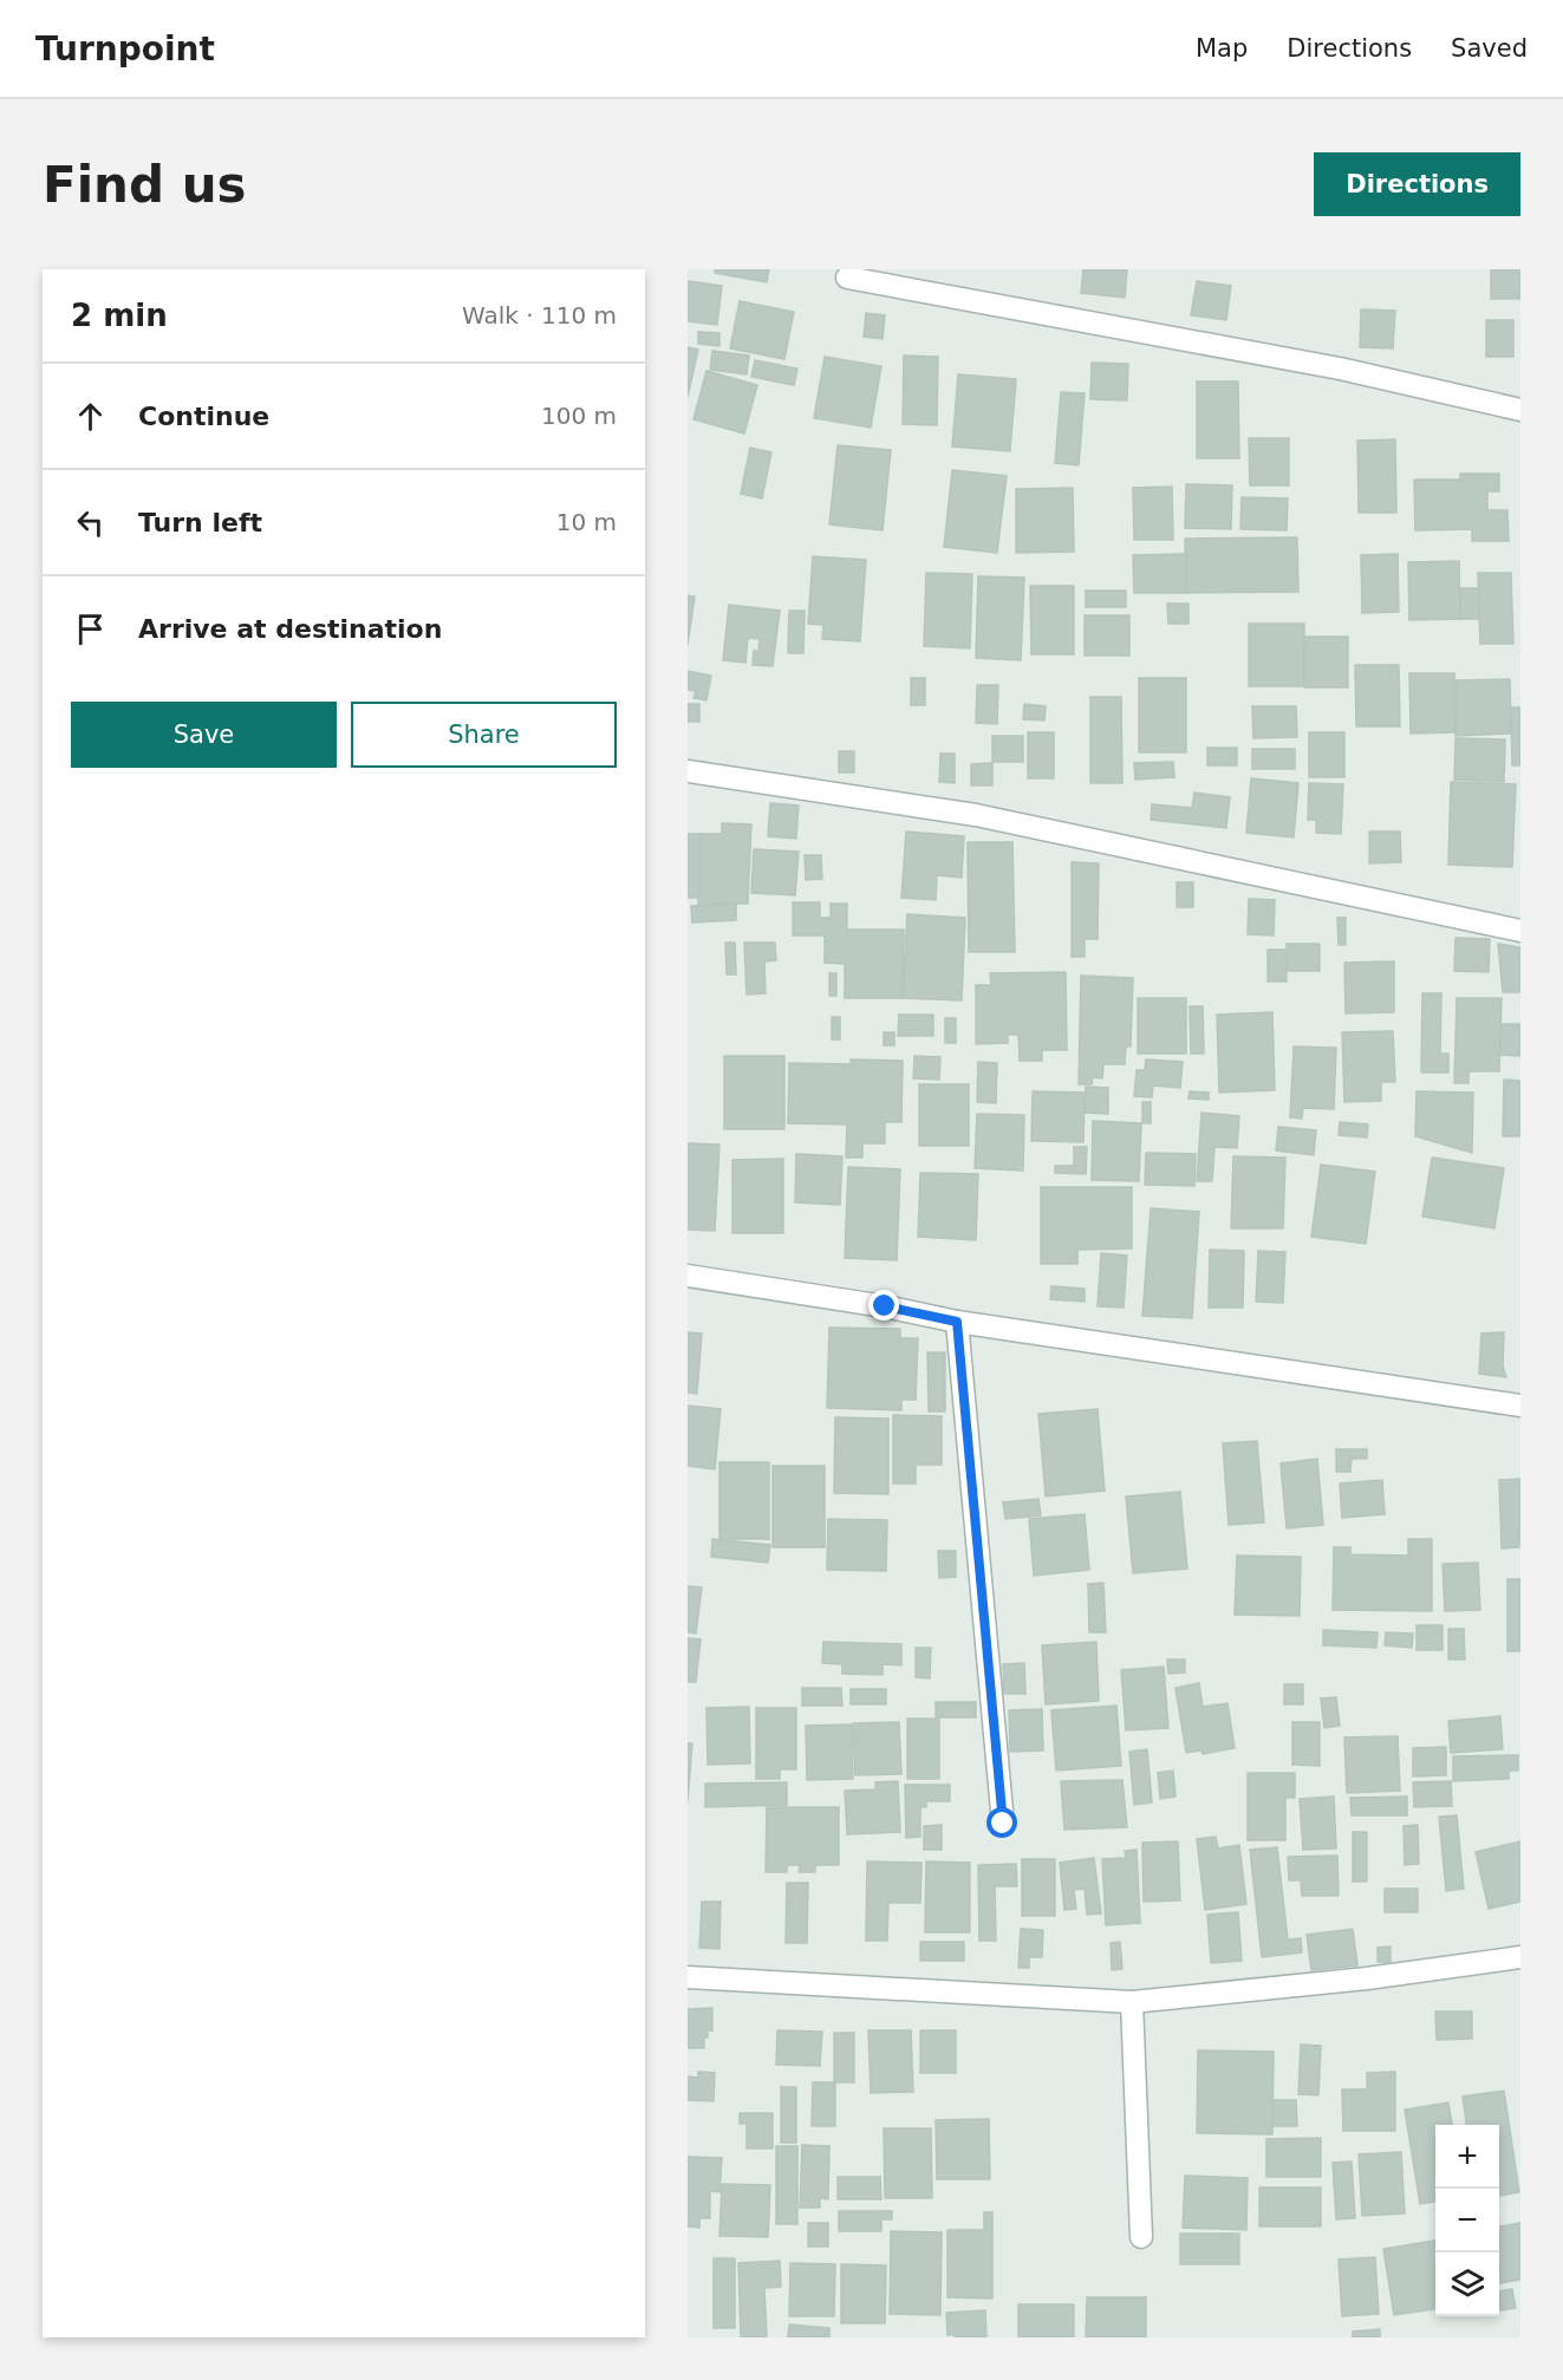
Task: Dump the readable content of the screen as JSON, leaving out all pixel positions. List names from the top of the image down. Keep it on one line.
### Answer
{"page":{"header":"Turnpoint","nav":["Map","Directions","Saved"],"buttons":["Directions",["Save","Share"]],"title":"Find us","heading":["2 min","Walk · 110 m"],"list":[["Continue","100 m"],["Turn left","10 m"],"Arrive at destination"],"map_buttons":["+","−"]}}
